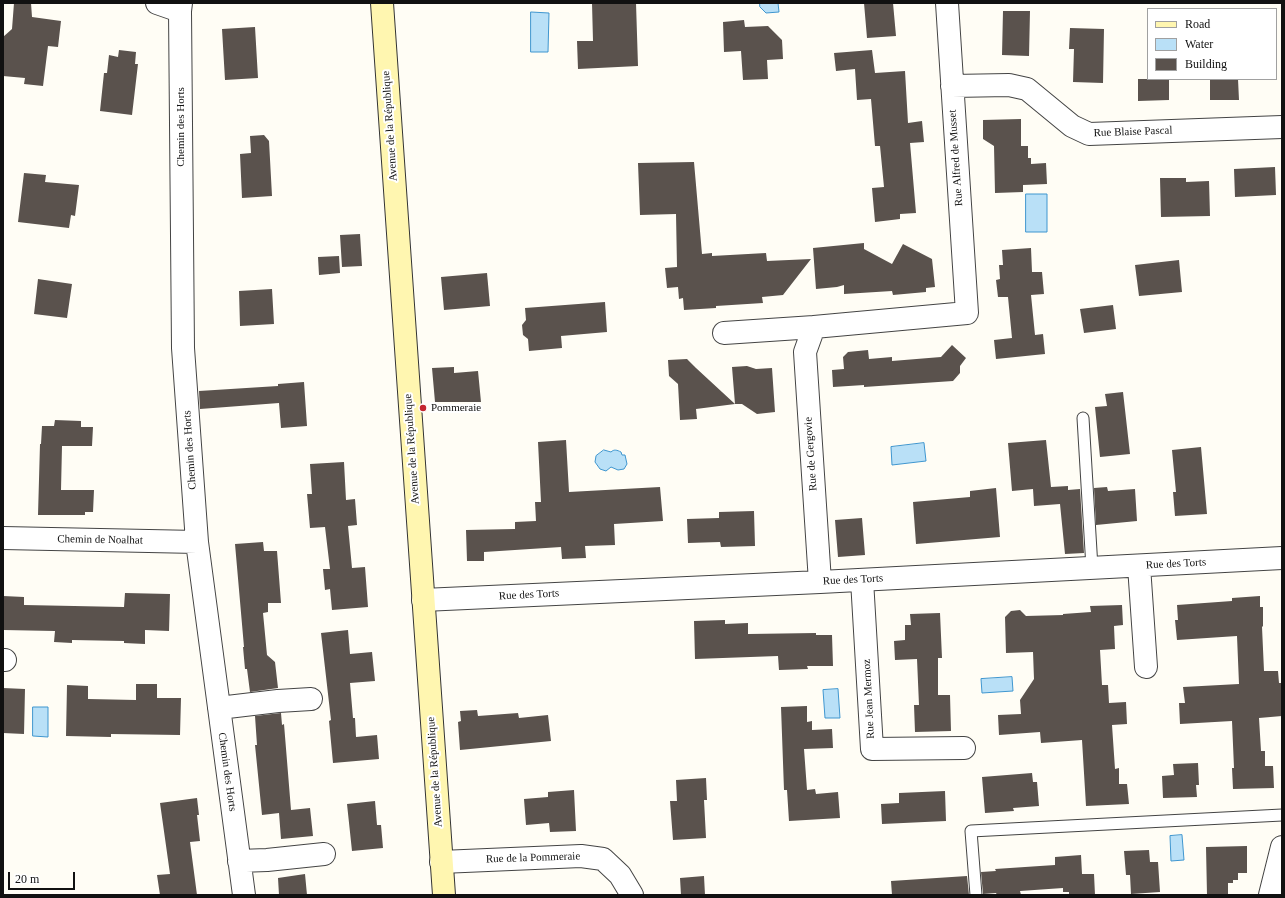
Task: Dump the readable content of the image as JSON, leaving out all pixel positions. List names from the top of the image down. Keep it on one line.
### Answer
{"streets":{"street":["Avenue de la République","Chemin des Horts","Rue Blaise Pascal","Rue Alfred de Musset","Rue de Gergovie","Chemin de Noalhat","Rue des Torts","Rue Jean Mermoz","Rue de la Pommeraie"]},"crossings":[["Avenue de la République","Rue des Torts"],["Avenue de la République","Rue de la Pommeraie"],["Chemin des Horts","Chemin de Noalhat"],["Rue Blaise Pascal","Rue Alfred de Musset"],["Rue Alfred de Musset","Rue de Gergovie"],["Rue de Gergovie","Rue des Torts"],["Rue des Torts","Rue Jean Mermoz"]],"places":["Pommeraie"],"legend":["Road","Water","Building"],"scale_bar":"20 m"}
